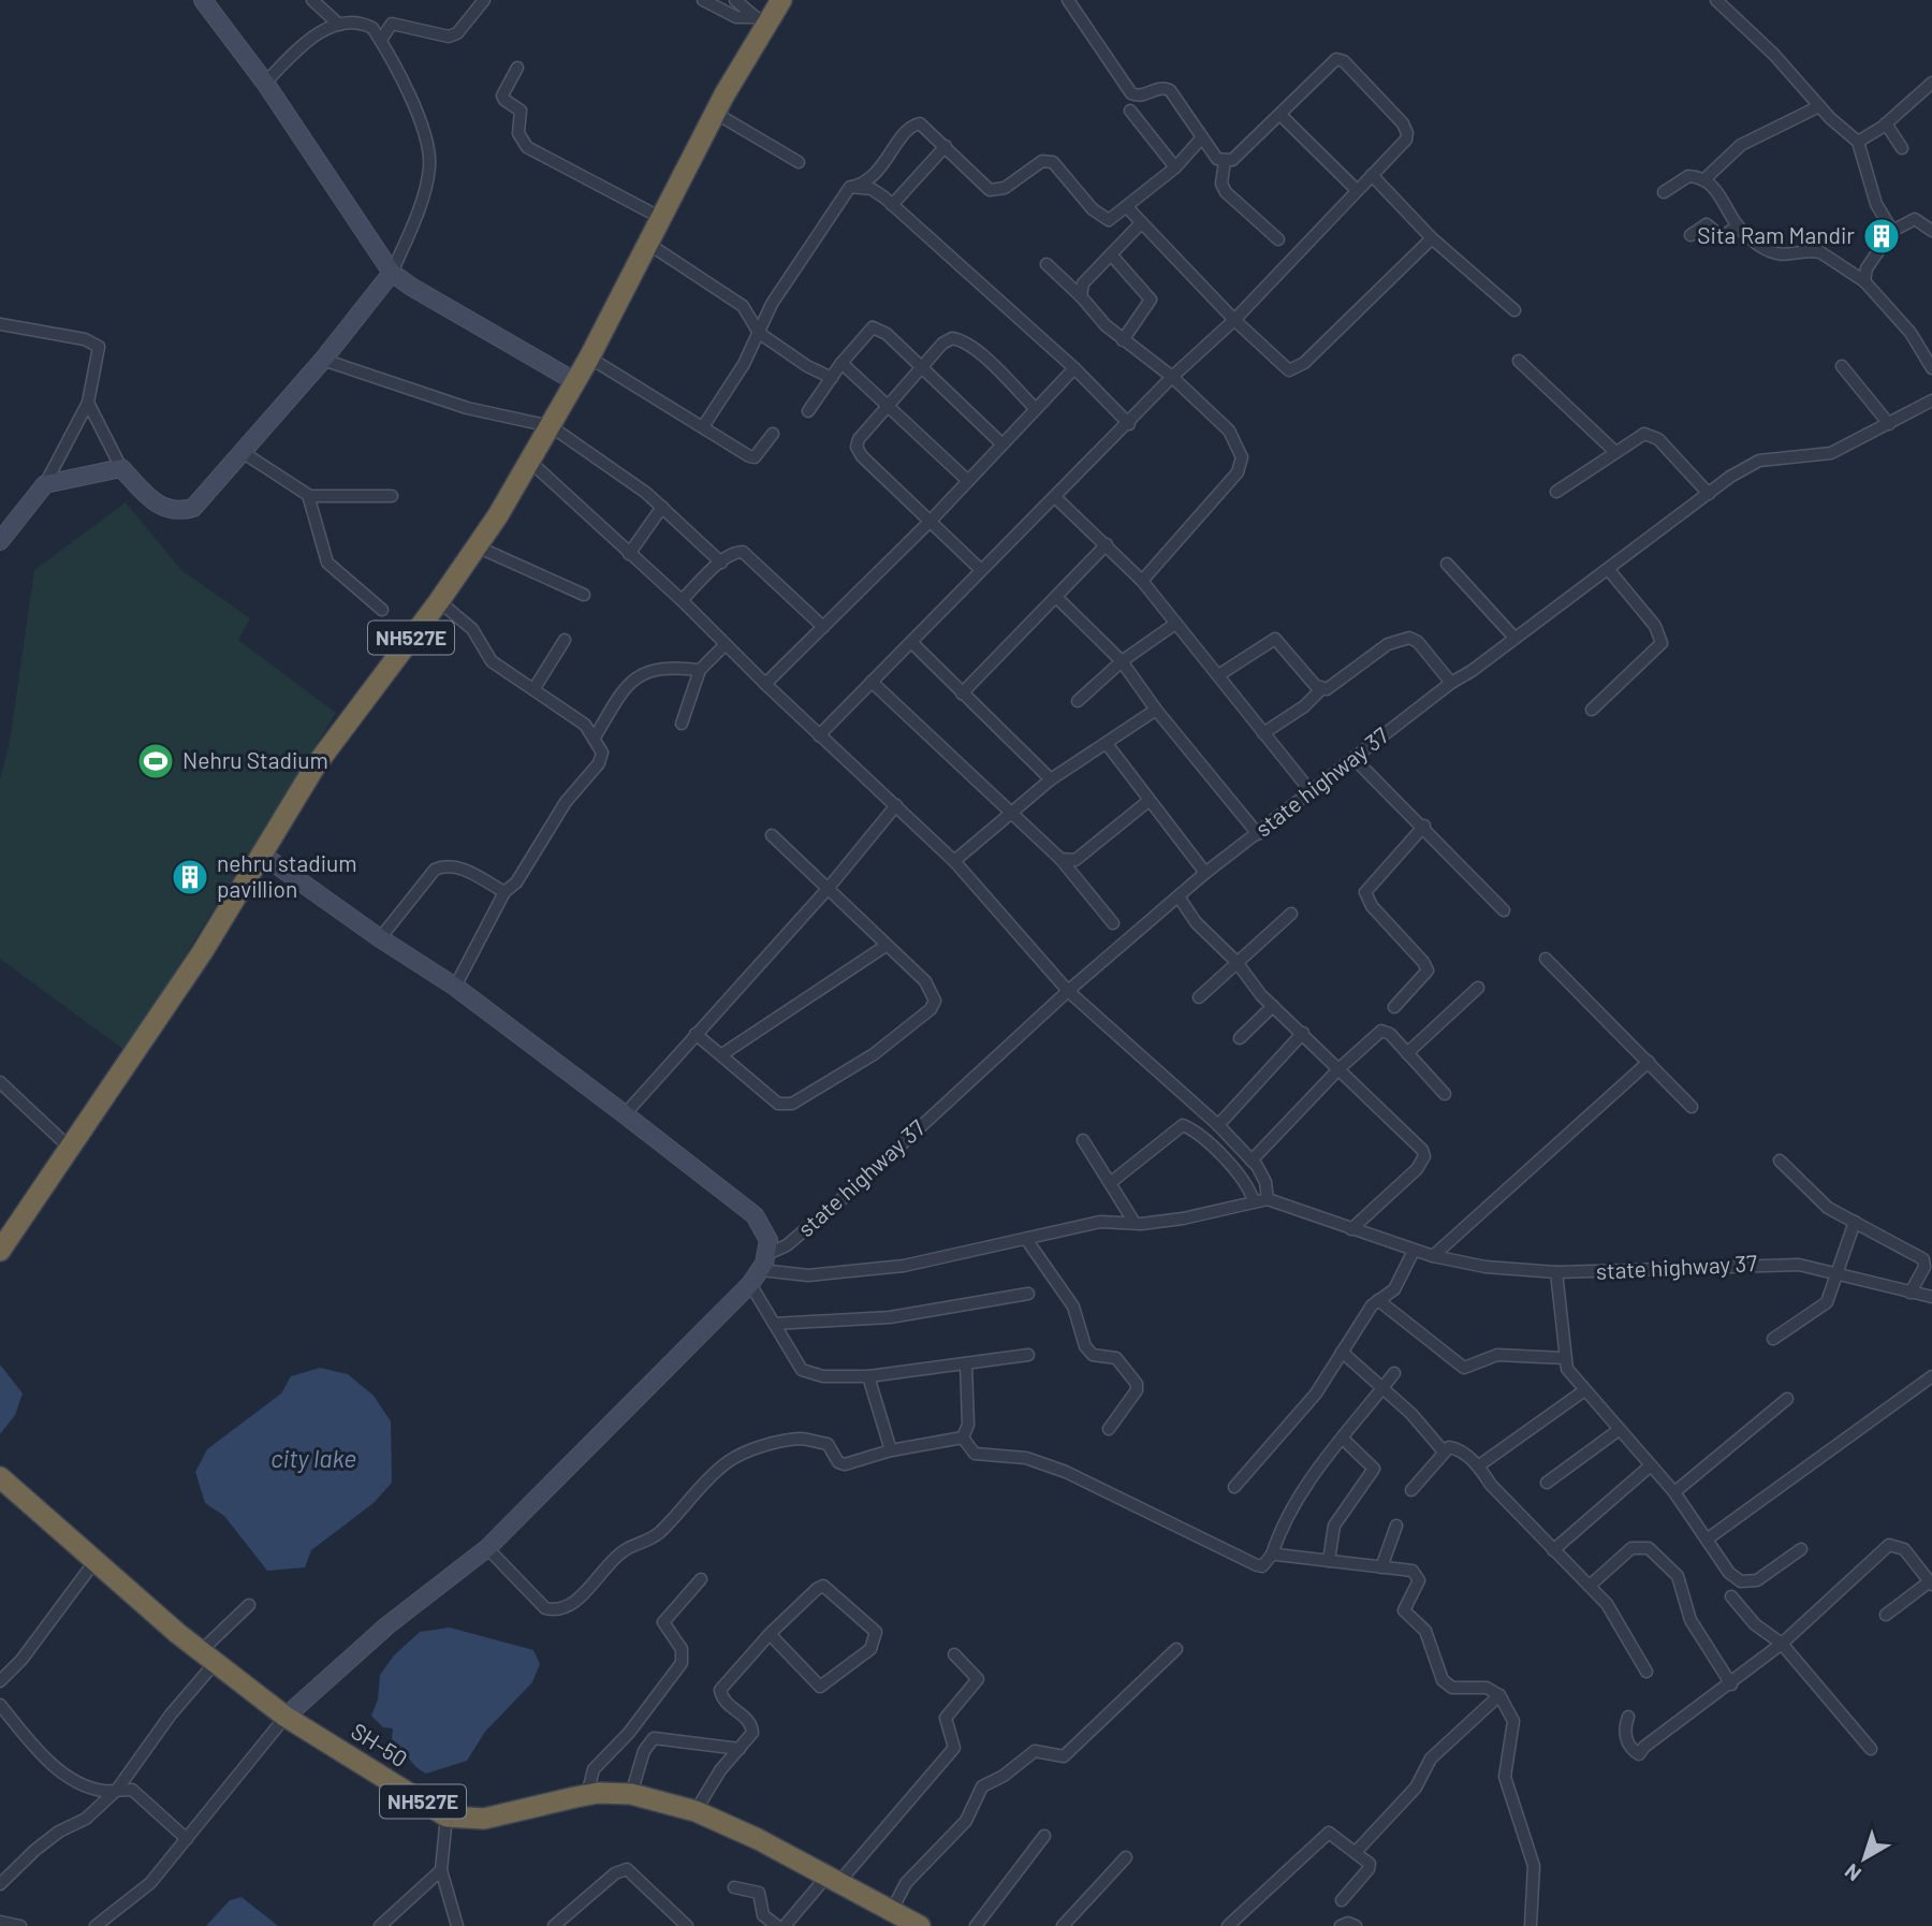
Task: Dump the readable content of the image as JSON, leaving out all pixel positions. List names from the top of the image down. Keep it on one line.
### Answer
{"streets":{"highway":["NH527E","SH-50"],"street":["state highway 37"]},"water":["city lake"],"places":{"building":["Sita Ram Mandir","nehru stadium pavillion"],"sports":["Nehru Stadium"]},"north":"bottom left"}
